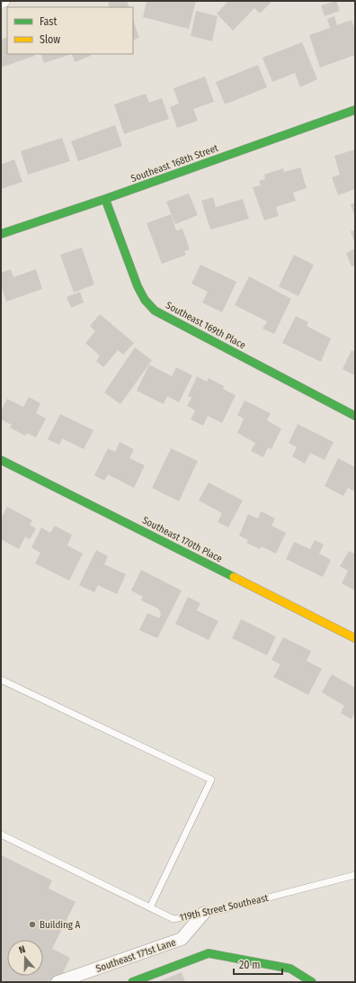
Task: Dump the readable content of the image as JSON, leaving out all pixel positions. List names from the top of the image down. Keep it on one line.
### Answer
{"streets":{"street":["Southeast 168th Street","Southeast 169th Place","Southeast 170th Place","Southeast 171st Lane"],"lane":["119th Street Southeast"]},"crossings":[["Southeast 168th Street","Southeast 169th Place"],["119th Street Southeast","Southeast 171st Lane"]],"places":["Building A"],"legend":["Fast","Slow"],"scale_bar":"20 m","north":"top"}
